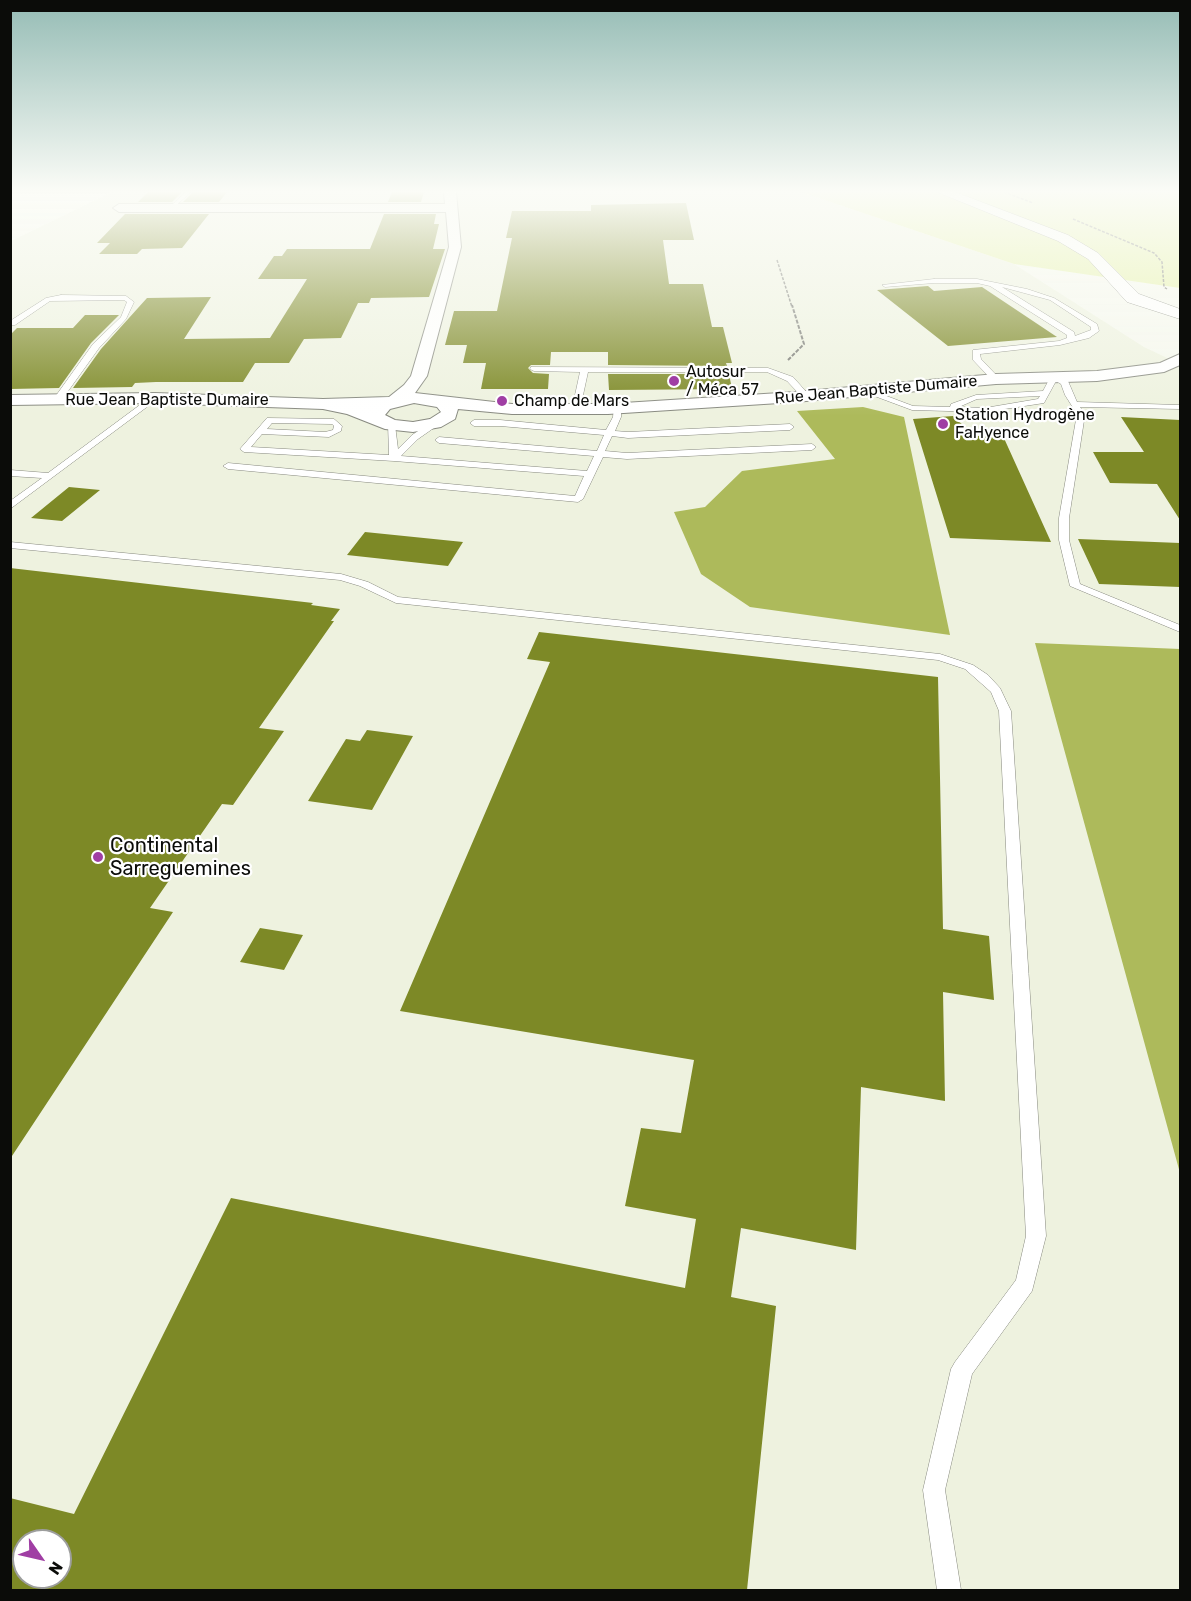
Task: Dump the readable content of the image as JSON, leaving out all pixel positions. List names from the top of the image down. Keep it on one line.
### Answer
{"streets":{"street":["Rue Jean Baptiste Dumaire"]},"places":["Autosur / Méca 57","Champ de Mars","Station Hydrogène FaHyence","Continental Sarreguemines"],"north":"bottom right"}
